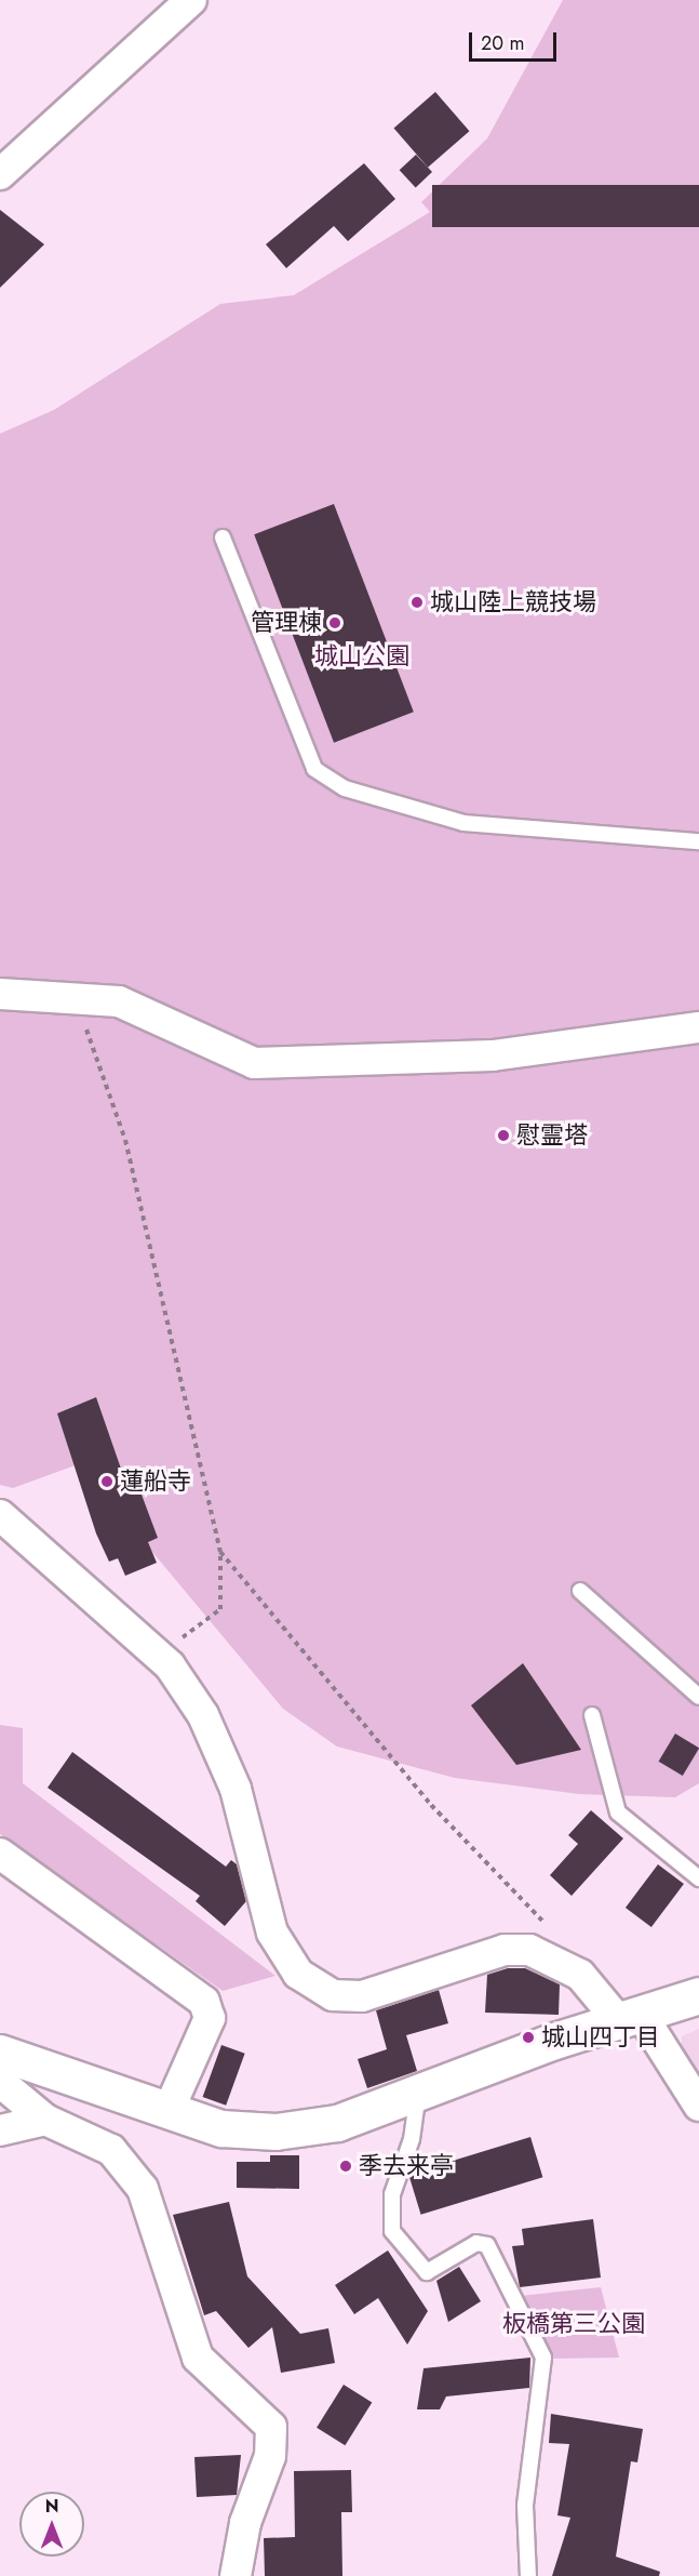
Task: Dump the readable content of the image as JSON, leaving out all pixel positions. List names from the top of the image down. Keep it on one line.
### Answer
{"parks":["城山公園","板橋第三公園"],"places":["城山陸上競技場","管理棟","慰霊塔","蓮船寺","城山四丁目","季去来亭"],"scale_bar":"20 m","north":"top"}
